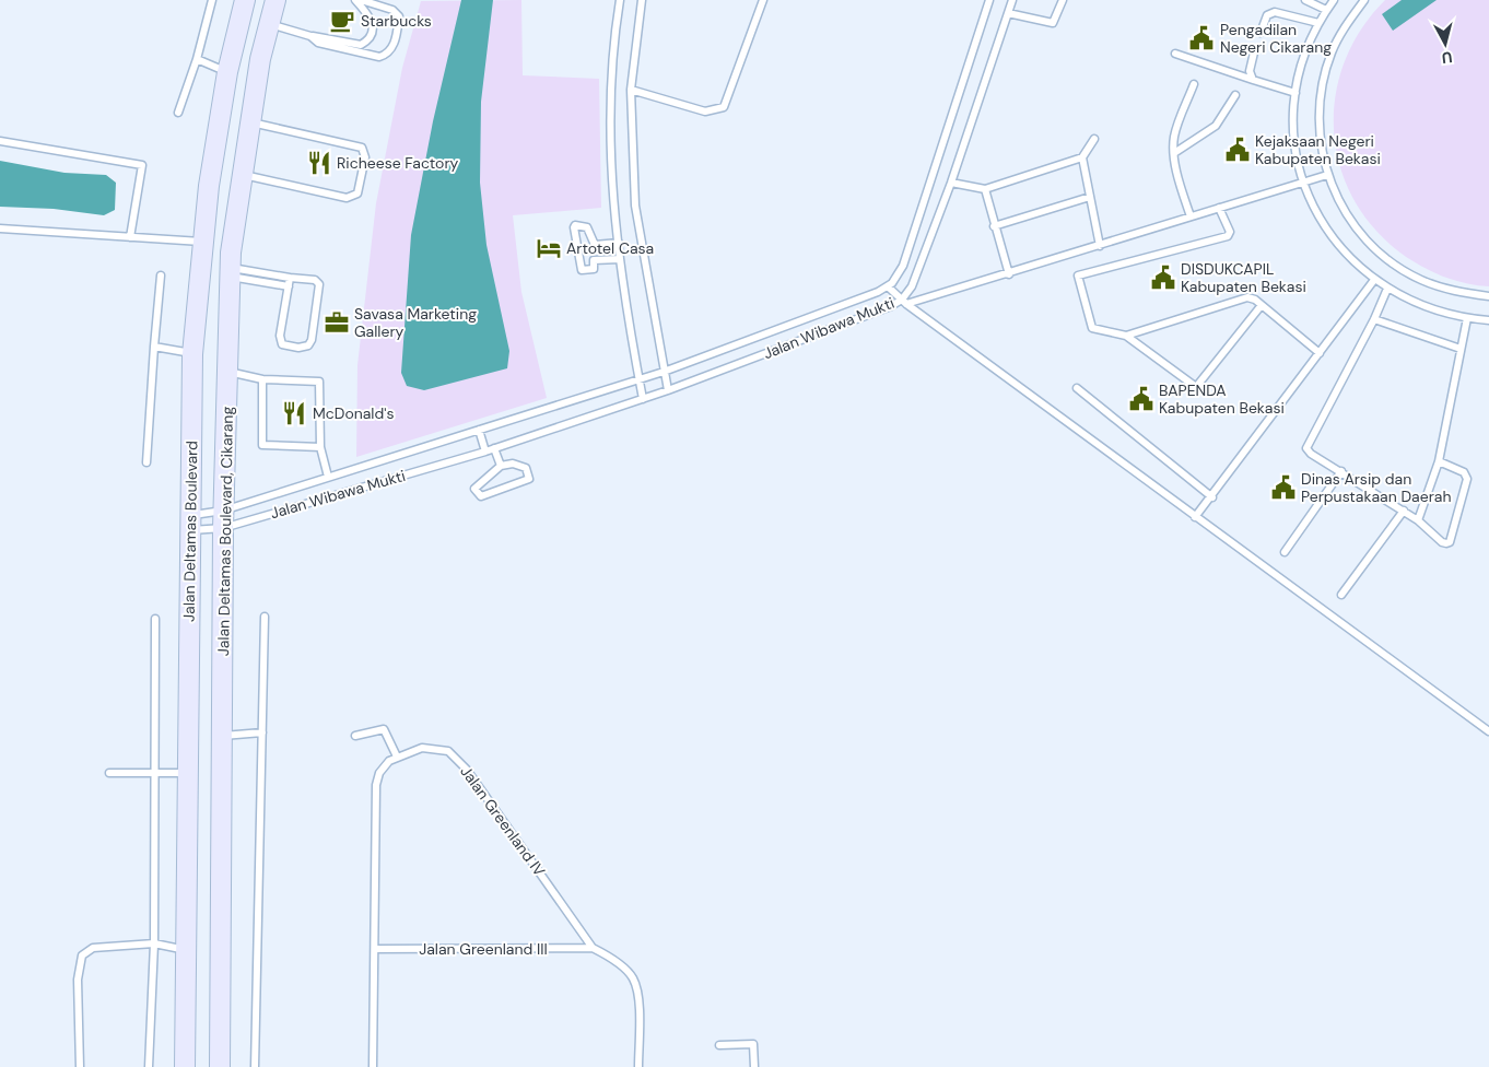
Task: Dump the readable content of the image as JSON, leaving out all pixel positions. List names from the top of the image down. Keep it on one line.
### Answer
{"streets":{"street":["Jalan Deltamas Boulevard","Jalan Deltamas Boulevard, Cikarang"],"lane":["Jalan Wibawa Mukti","Jalan Greenland IV","Jalan Greenland III"]},"crossings":[["Jalan Wibawa Mukti","Jalan Deltamas Boulevard"],["Jalan Wibawa Mukti","Jalan Deltamas Boulevard, Cikarang"],["Jalan Greenland IV","Jalan Greenland III"]],"places":{"cafe":["Starbucks"],"public building":["Pengadilan Negeri Cikarang","Kejaksaan Negeri Kabupaten Bekasi","DISDUKCAPIL Kabupaten Bekasi","BAPENDA Kabupaten Bekasi","Dinas Arsip dan Perpustakaan Daerah"],"restaurant":["Richeese Factory","McDonald's"],"hotel":["Artotel Casa"],"office":["Savasa Marketing Gallery"]},"north":"bottom"}
